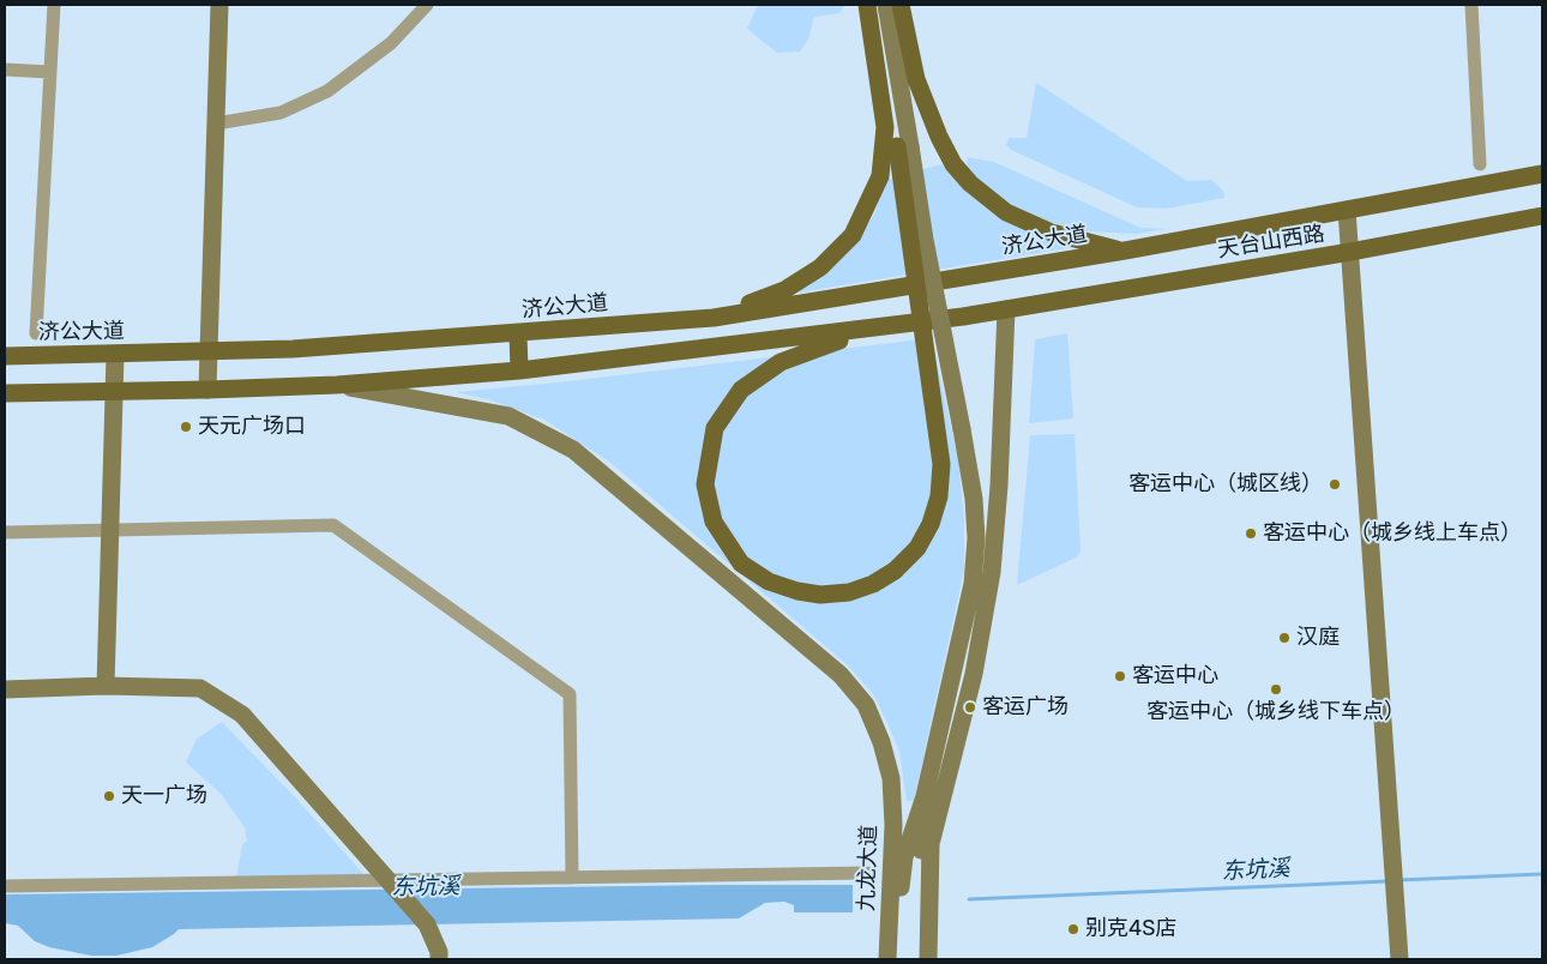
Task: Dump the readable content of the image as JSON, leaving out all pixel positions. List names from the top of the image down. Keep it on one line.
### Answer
{"streets":{"main road":["济公大道","天台山西路","九龙大道"]},"crossings":[["济公大道","天台山西路"]],"water":["东坑溪"],"places":["天元广场口","客运中心（城区线）","客运中心（城乡线上车点）","汉庭","客运中心","客运中心（城乡线下车点）","客运广场","天一广场","别克4S店"]}
